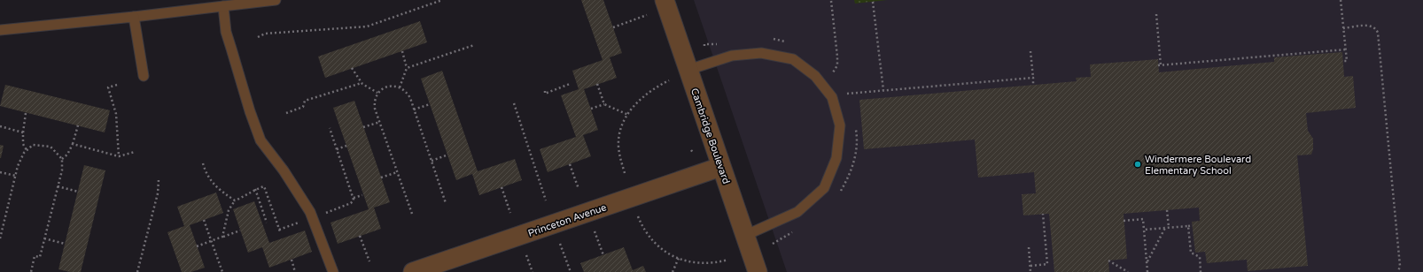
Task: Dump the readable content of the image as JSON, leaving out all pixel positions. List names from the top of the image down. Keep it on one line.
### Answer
{"streets":{"street":["Cambridge Boulevard","Princeton Avenue"]},"crossings":[["Cambridge Boulevard","Princeton Avenue"]],"places":["Windermere Boulevard Elementary School"]}
